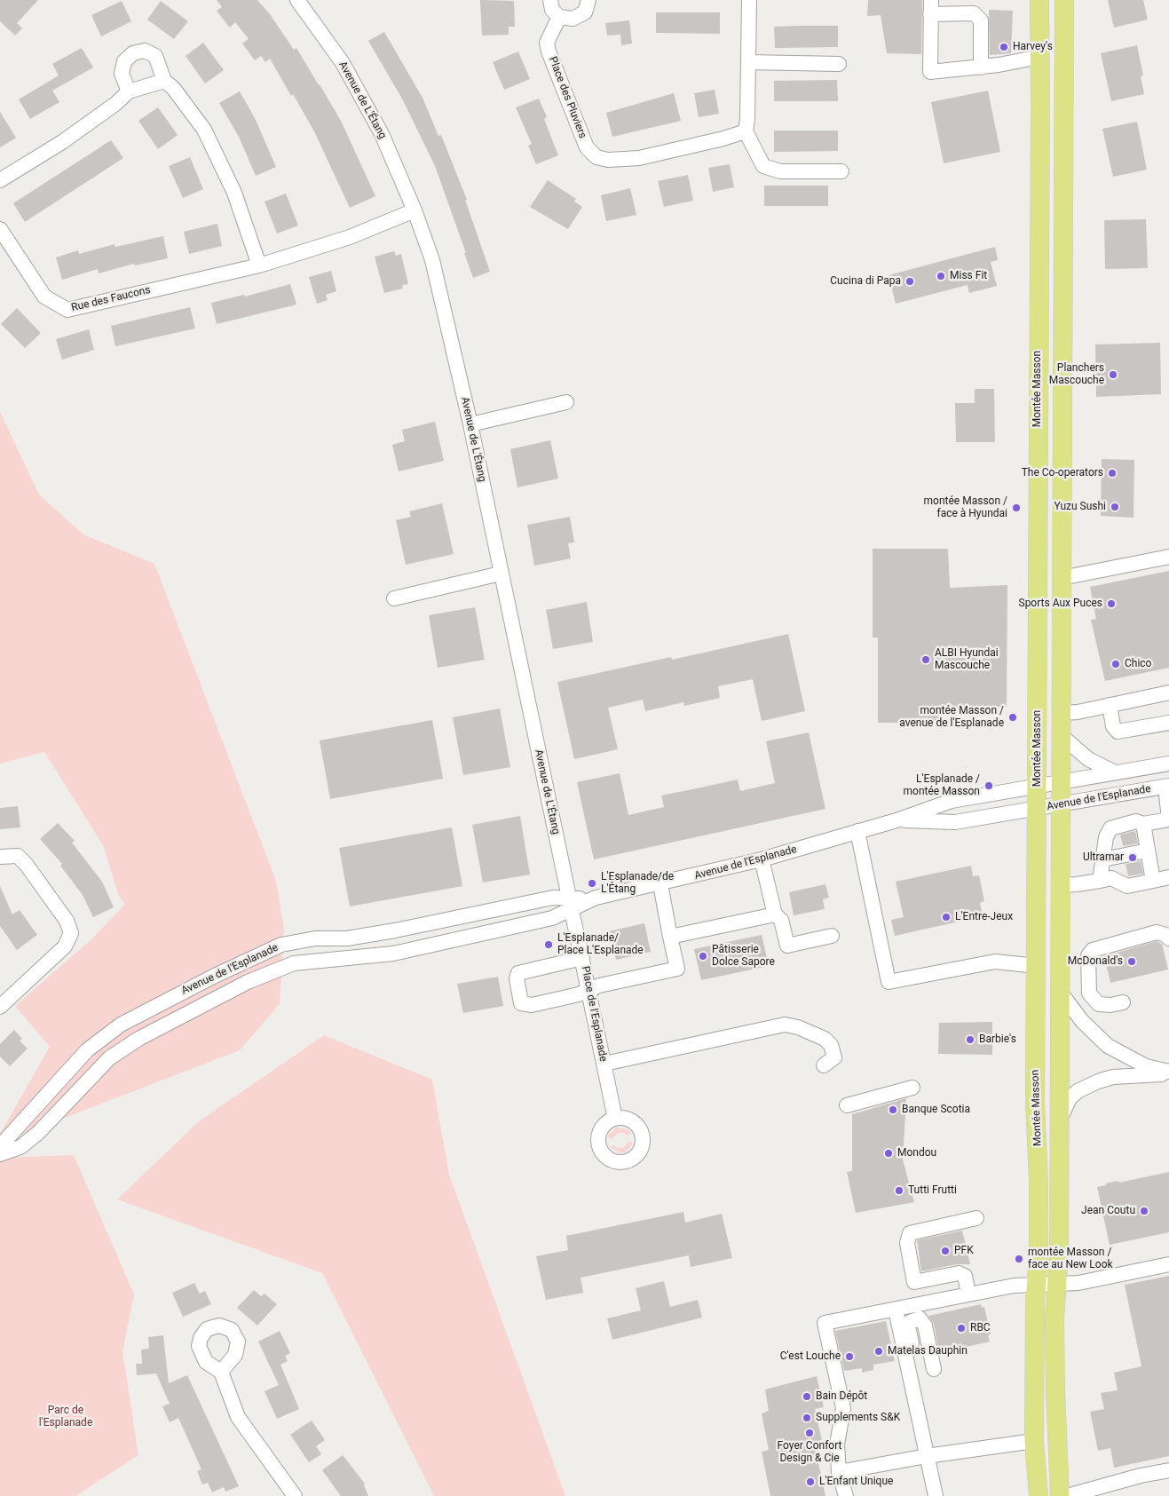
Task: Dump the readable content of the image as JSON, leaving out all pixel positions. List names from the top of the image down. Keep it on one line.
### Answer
{"streets":{"main road":["Montée Masson"],"street":["Place des Pluviers","Avenue de L'Étang","Rue des Faucons","Avenue de l'Esplanade","Place de l'Esplanade"]},"crossings":[["Avenue de L'Étang","Rue des Faucons"],["Avenue de L'Étang","Avenue de l'Esplanade"],["Avenue de L'Étang","Place de l'Esplanade"],["Montée Masson","Avenue de l'Esplanade"],["Avenue de l'Esplanade","Place de l'Esplanade"]],"parks":["Parc de l'Esplanade"],"places":["Harvey's","Miss Fit","Cucina di Papa","Planchers Mascouche","The Co-operators","Yuzu Sushi","montée Masson / face à Hyundai","Sports Aux Puces","ALBI Hyundai Mascouche","Chico","montée Masson / avenue de l'Esplanade","L'Esplanade / montée Masson","Ultramar","L'Esplanade/de L'Étang","L'Entre-Jeux","L'Esplanade/ Place L'Esplanade","Pâtisserie Dolce Sapore","McDonald's","Barbie's","Banque Scotia","Mondou","Tutti Frutti","Jean Coutu","PFK","montée Masson / face au New Look","RBC","Matelas Dauphin","C'est Louche","Bain Dépôt","Supplements S&K","Foyer Confort Design & Cie","L'Enfant Unique"]}
